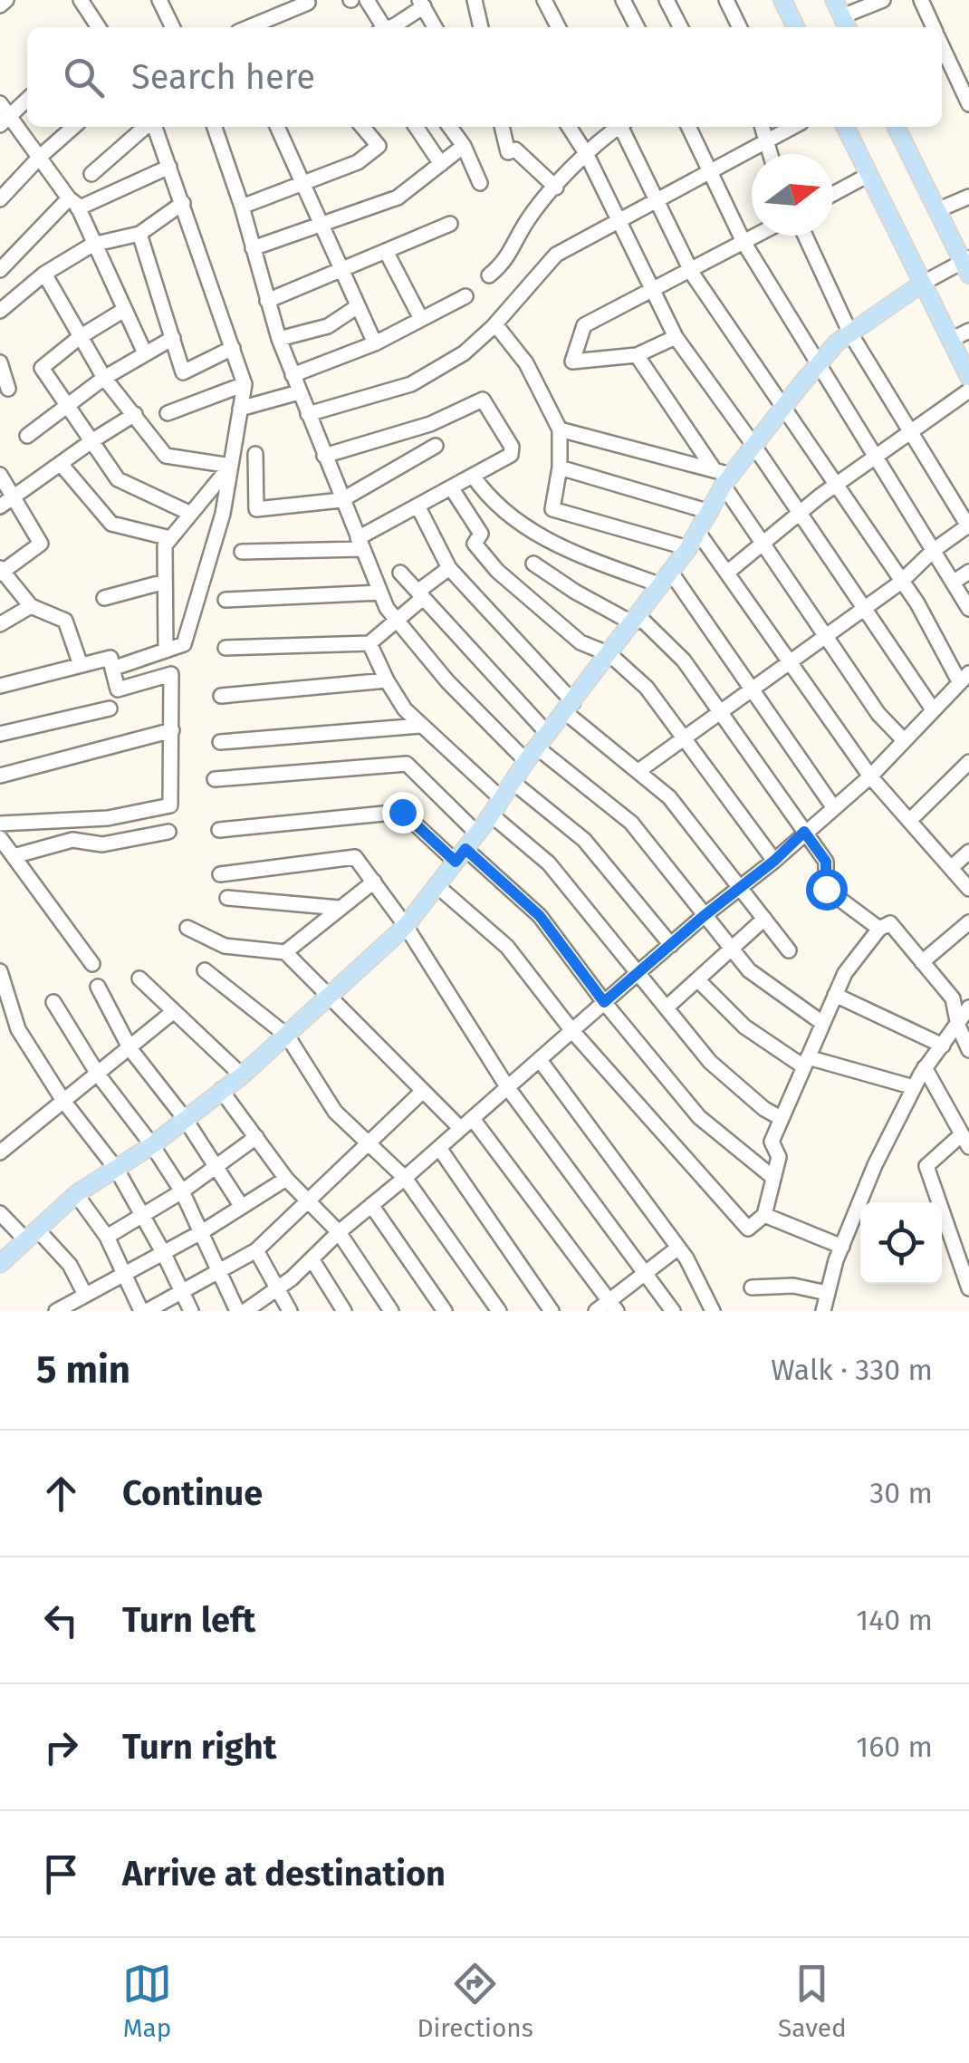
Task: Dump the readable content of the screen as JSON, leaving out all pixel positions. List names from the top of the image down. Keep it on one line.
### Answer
{"north":"right","page":{"search":"Search here","heading":["5 min","Walk · 330 m"],"list":[["Continue","30 m"],["Turn left","140 m"],["Turn right","160 m"],"Arrive at destination"],"nav":["Map","Directions","Saved"]}}
